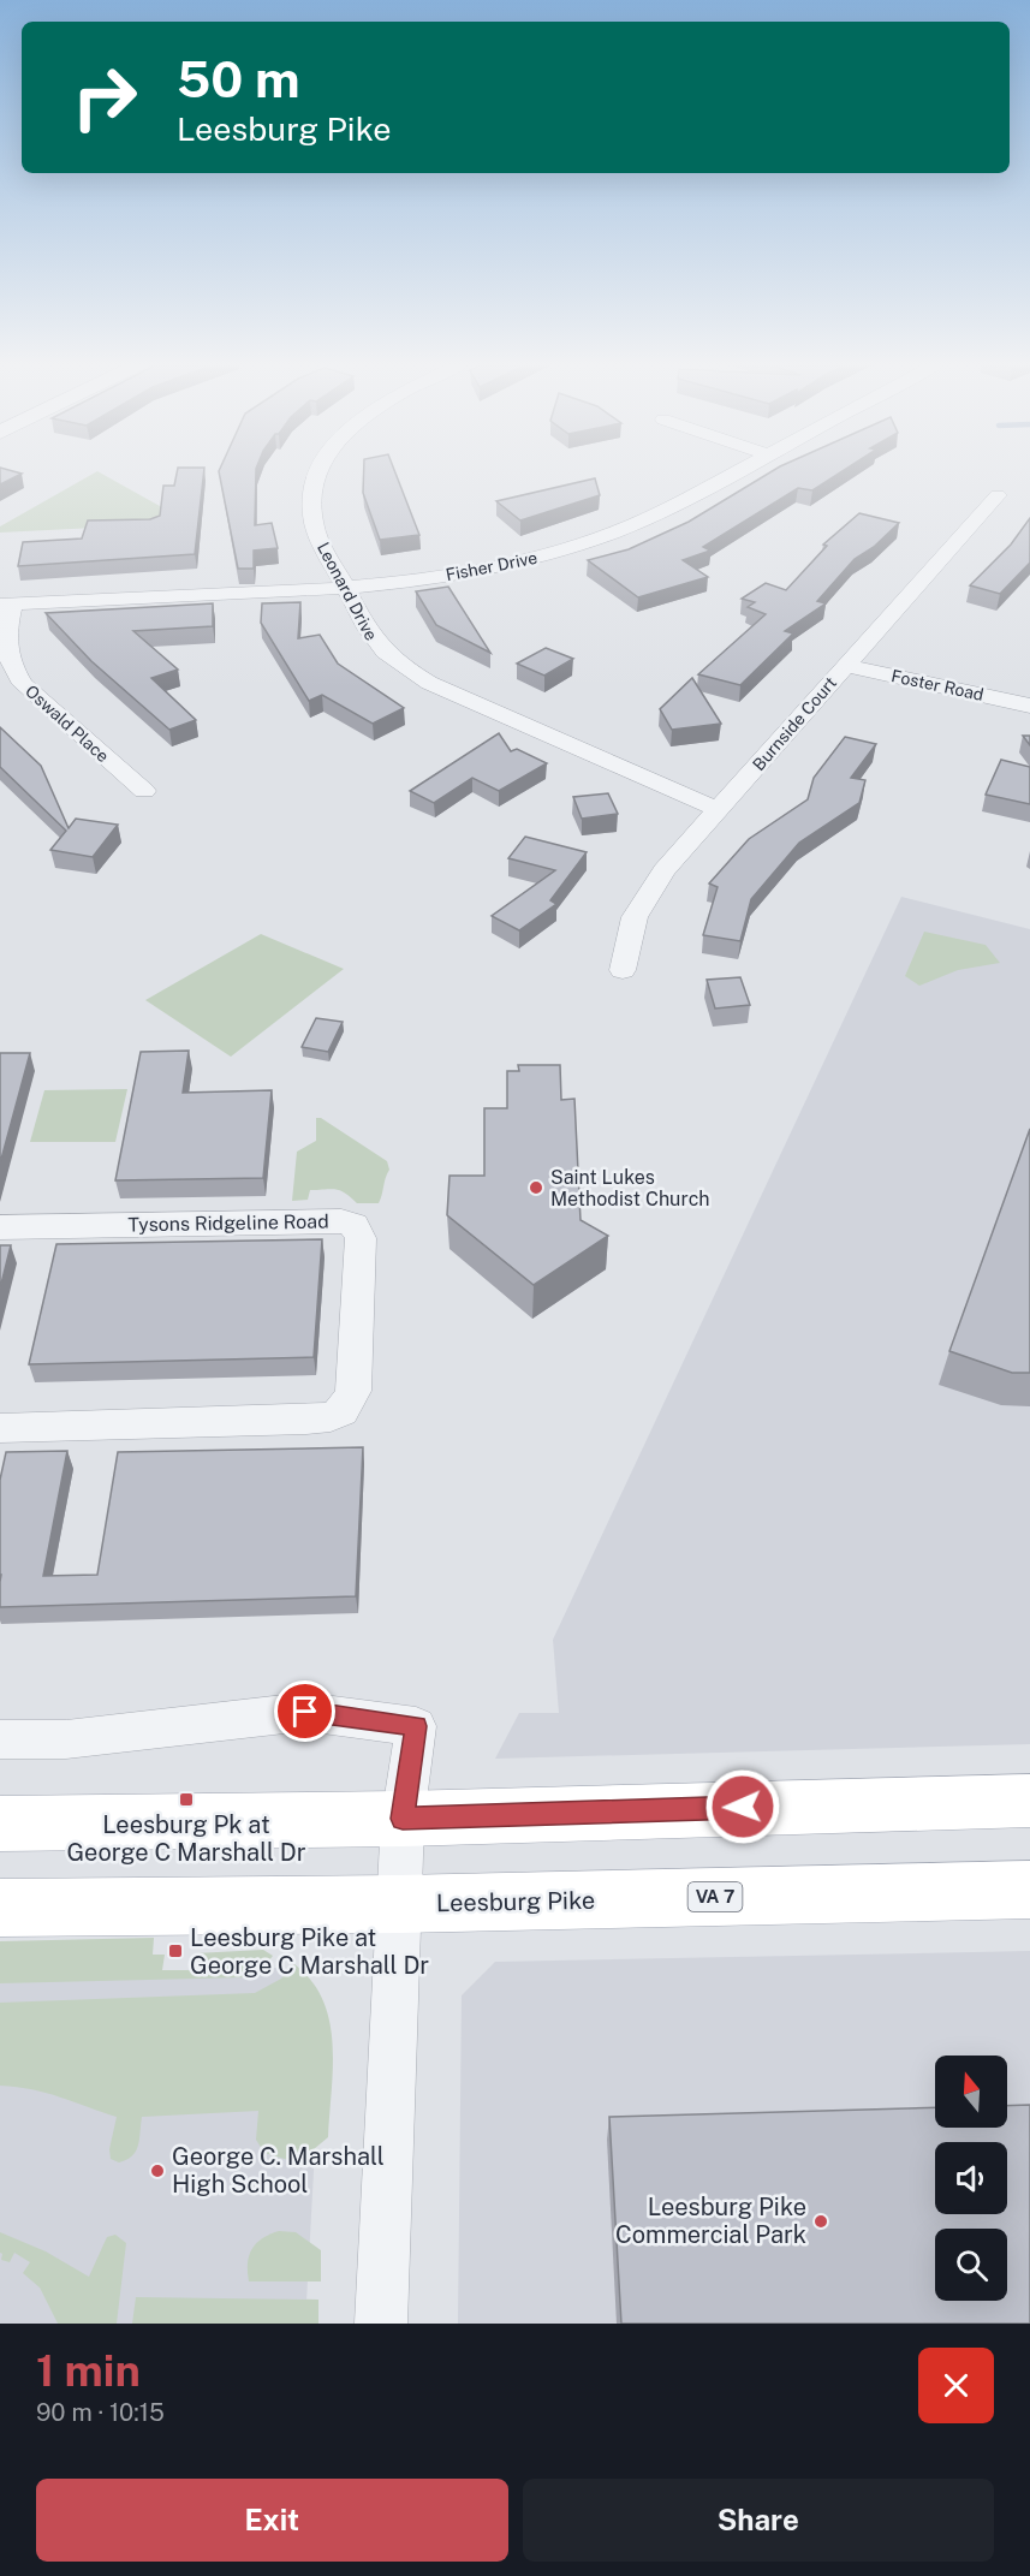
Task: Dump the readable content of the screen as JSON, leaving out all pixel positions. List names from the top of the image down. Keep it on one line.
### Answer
{"streets":{"main road":["VA 7","Leesburg Pike"],"street":["Fisher Drive","Leonard Drive","Foster Road","Oswald Place","Burnside Court","Tysons Ridgeline Road"]},"crossings":[["Fisher Drive","Leonard Drive"],["Fisher Drive","Oswald Place"],["Leonard Drive","Burnside Court"],["Foster Road","Burnside Court"]],"places":{"other":["Saint Lukes Methodist Church","George C. Marshall High School","Leesburg Pike Commercial Park"],"transit":["Leesburg Pk at George C Marshall Dr","Leesburg Pike at George C Marshall Dr"]},"north":"top","page":{"turn":["50 m","Leesburg Pike"],"heading":["1 min","90 m · 10:15"],"buttons":["Exit","Share"]}}
